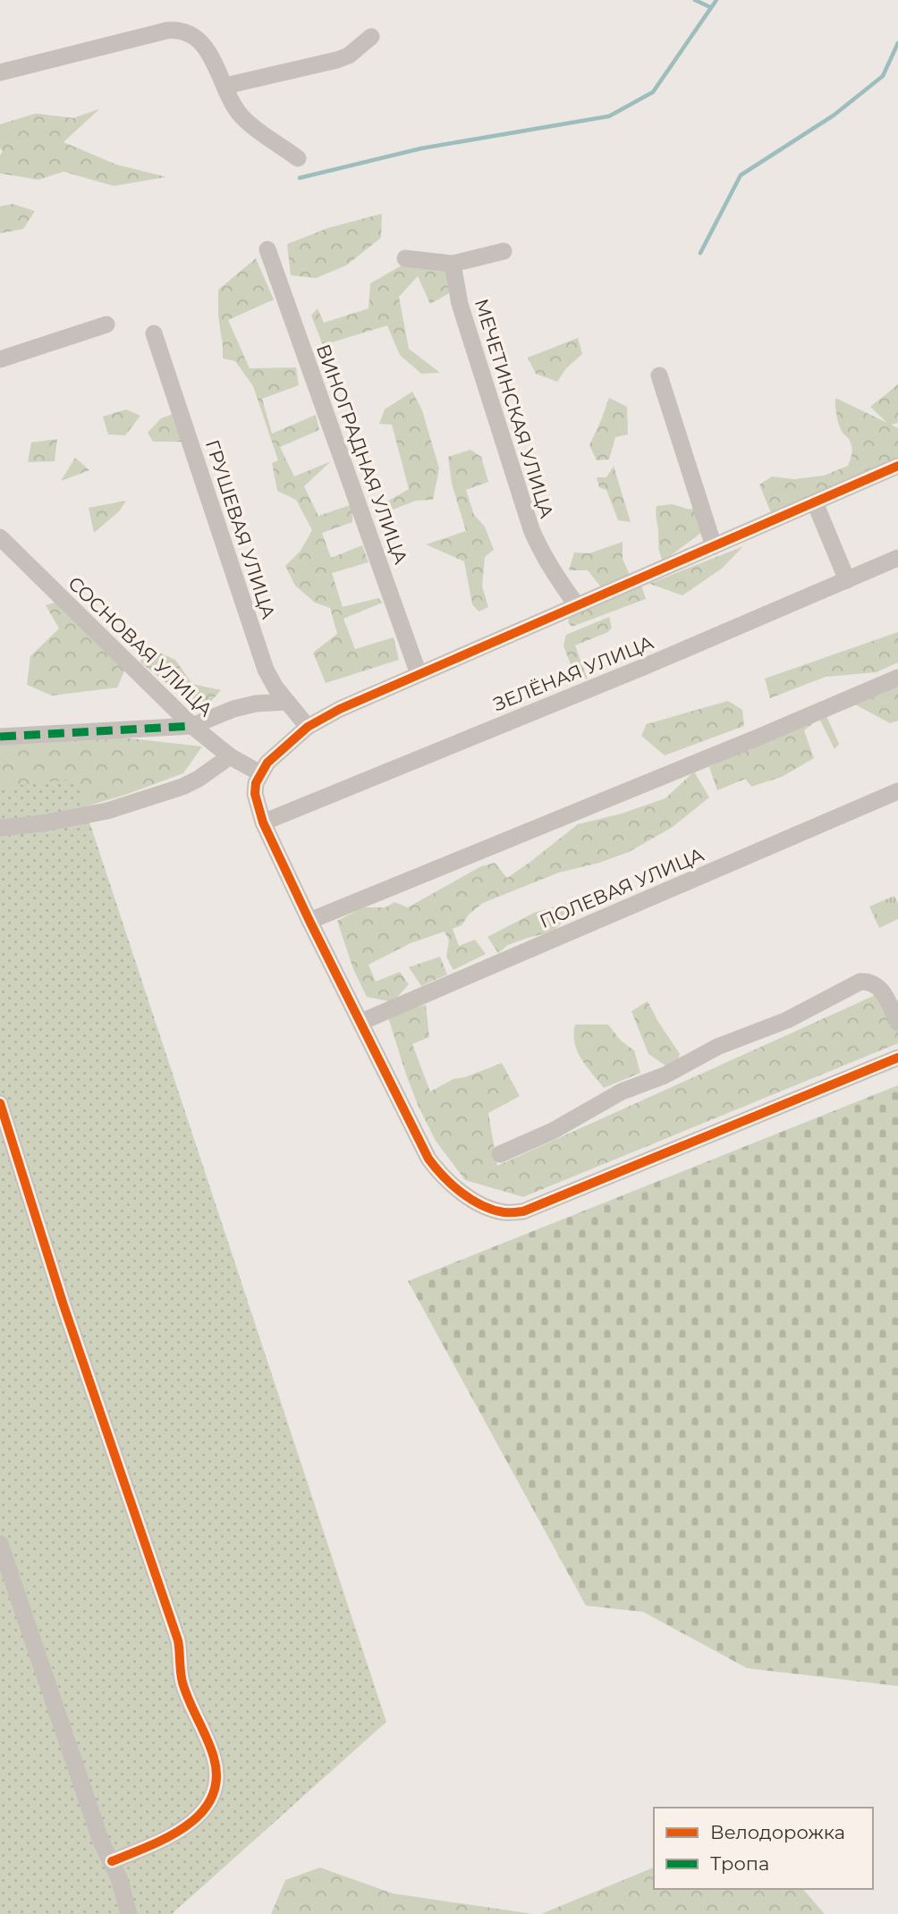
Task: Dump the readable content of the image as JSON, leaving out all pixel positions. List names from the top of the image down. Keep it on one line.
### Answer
{"streets":{"street":["МЕЧЕТИНСКАЯ УЛИЦА","ВИНОГРАДНАЯ УЛИЦА","ГРУШЕВАЯ УЛИЦА","СОСНОВАЯ УЛИЦА","ЗЕЛЁНАЯ УЛИЦА","ПОЛЕВАЯ УЛИЦА"]},"legend":["Велодорожка","Тропа"]}
